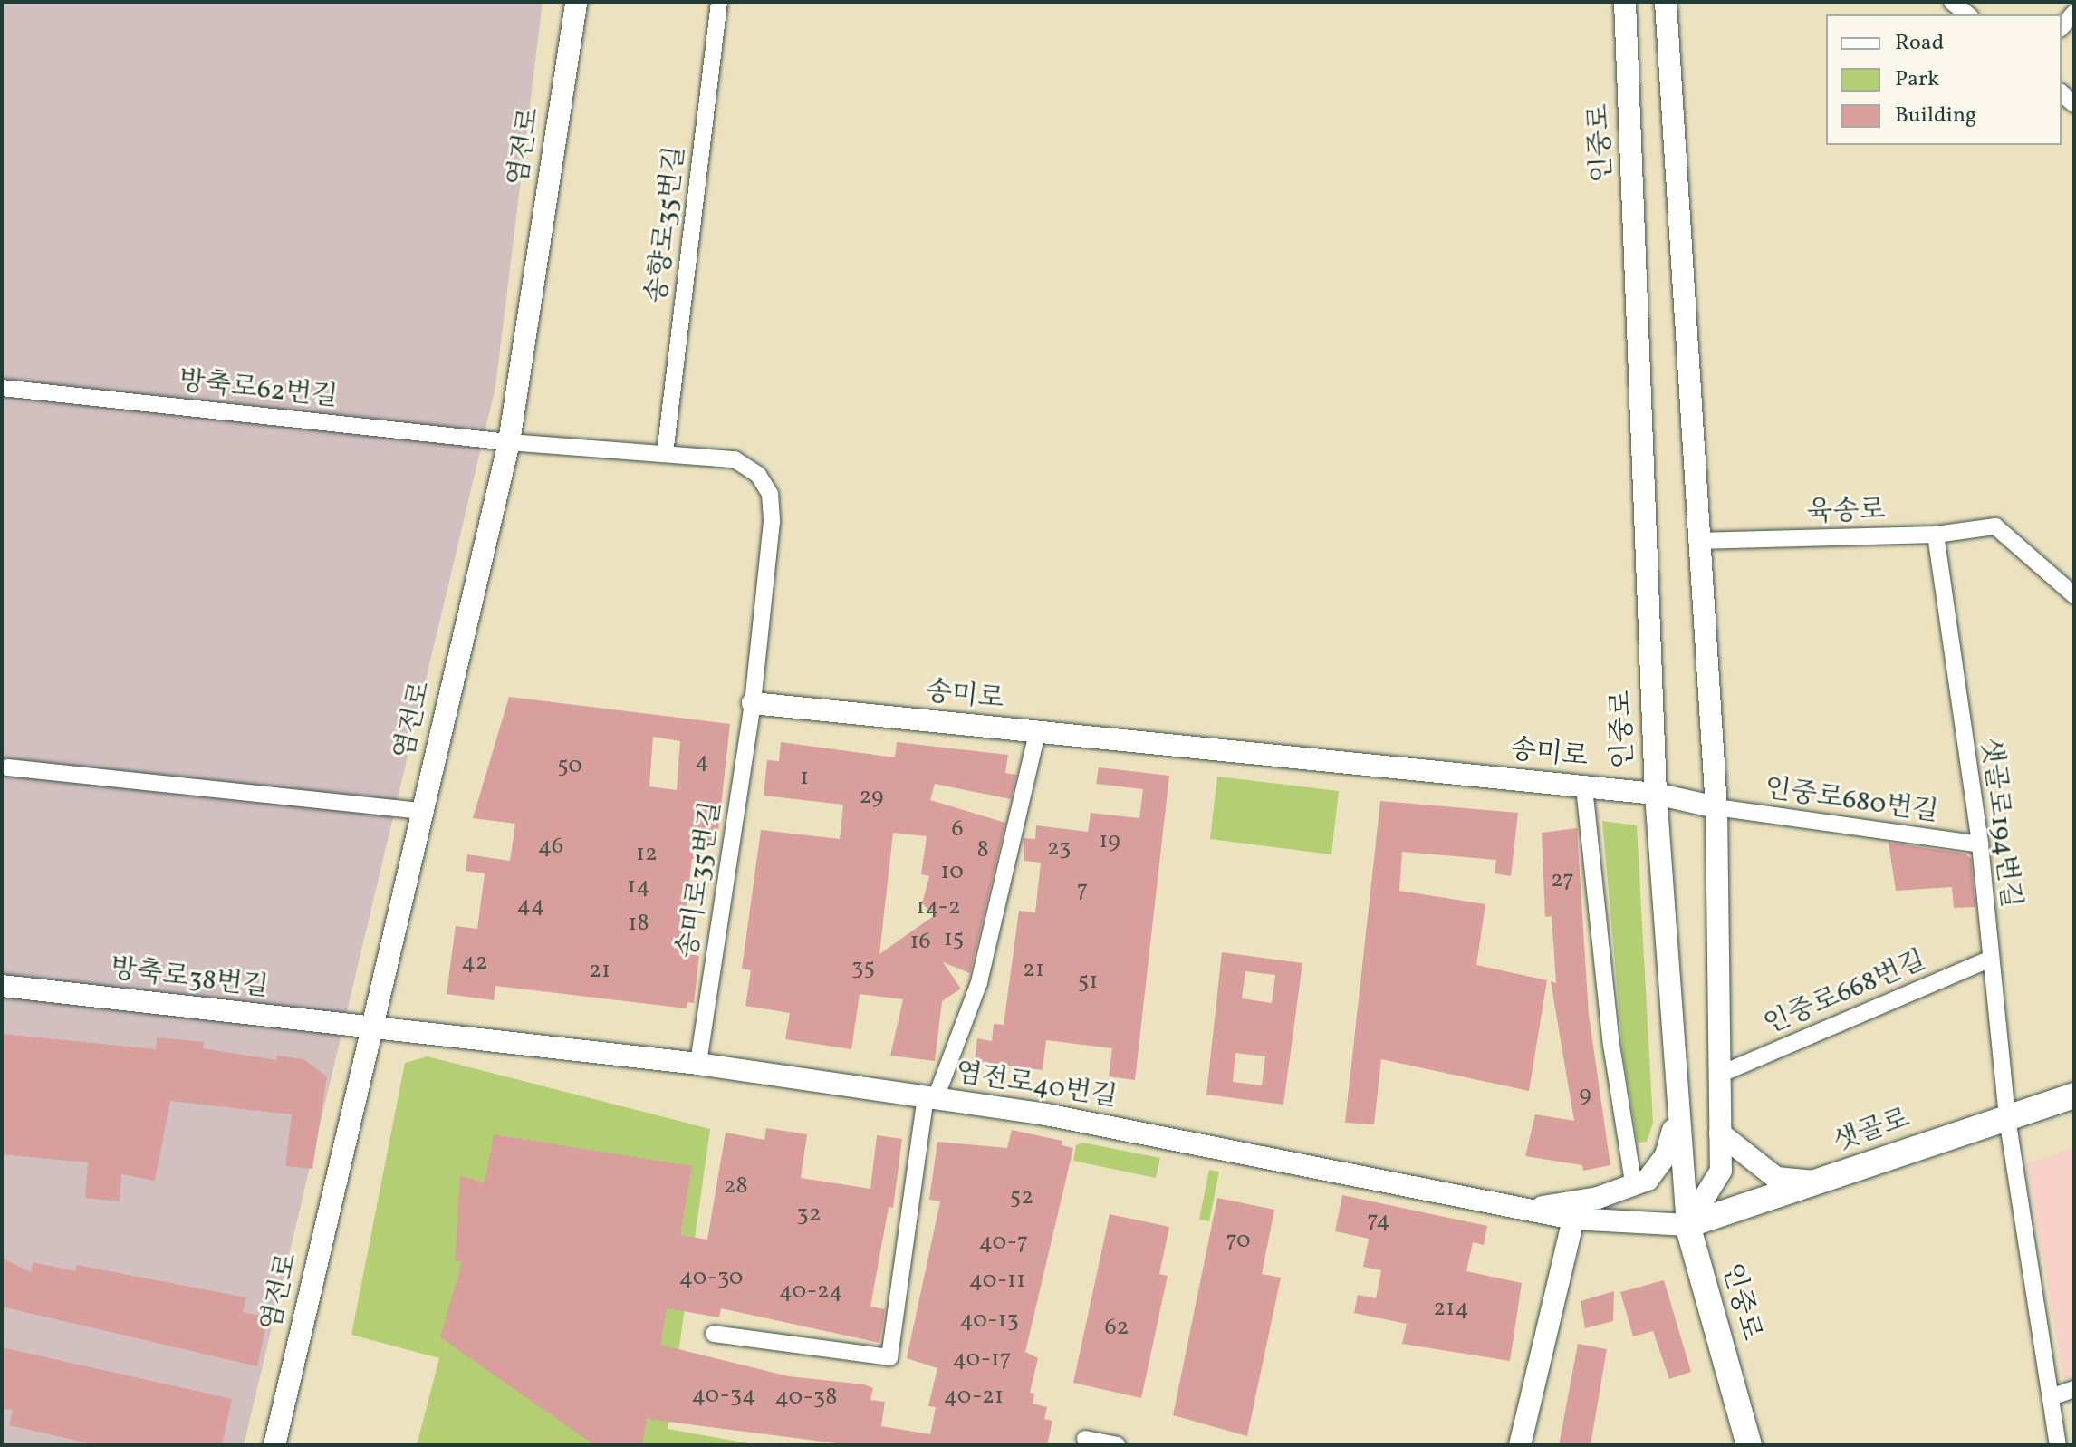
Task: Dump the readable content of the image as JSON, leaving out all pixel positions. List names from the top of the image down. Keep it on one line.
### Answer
{"streets":{"main road":["인중로","샛골로"],"street":["염전로","송향로35번길","방축로62번길","육송로","송미로","인중로680번길","샛골로194번길","송미로35번길","방축로38번길","인중로668번길","염전로40번길"]},"crossings":[["인중로","송미로"],["인중로","염전로40번길"],["인중로","샛골로"],["염전로","방축로62번길"],["염전로","방축로38번길"],["염전로","염전로40번길"],["육송로","샛골로194번길"],["송미로","인중로680번길"],["송미로","송미로35번길"],["인중로680번길","샛골로194번길"],["샛골로194번길","인중로668번길"],["샛골로194번길","샛골로"],["송미로35번길","염전로40번길"],["방축로38번길","염전로40번길"],["염전로40번길","샛골로"]],"house_numbers":["4","50","1","29","6","19","46","23","8","12","10","27","14","7","44","14-2","18","15","16","42","35","21","21","51","9","28","52","32","74","70","40-7","40-30","40-11","40-24","214","40-13","62","40-17","40-34","40-21","40-38"],"legend":["Road","Park","Building"]}
